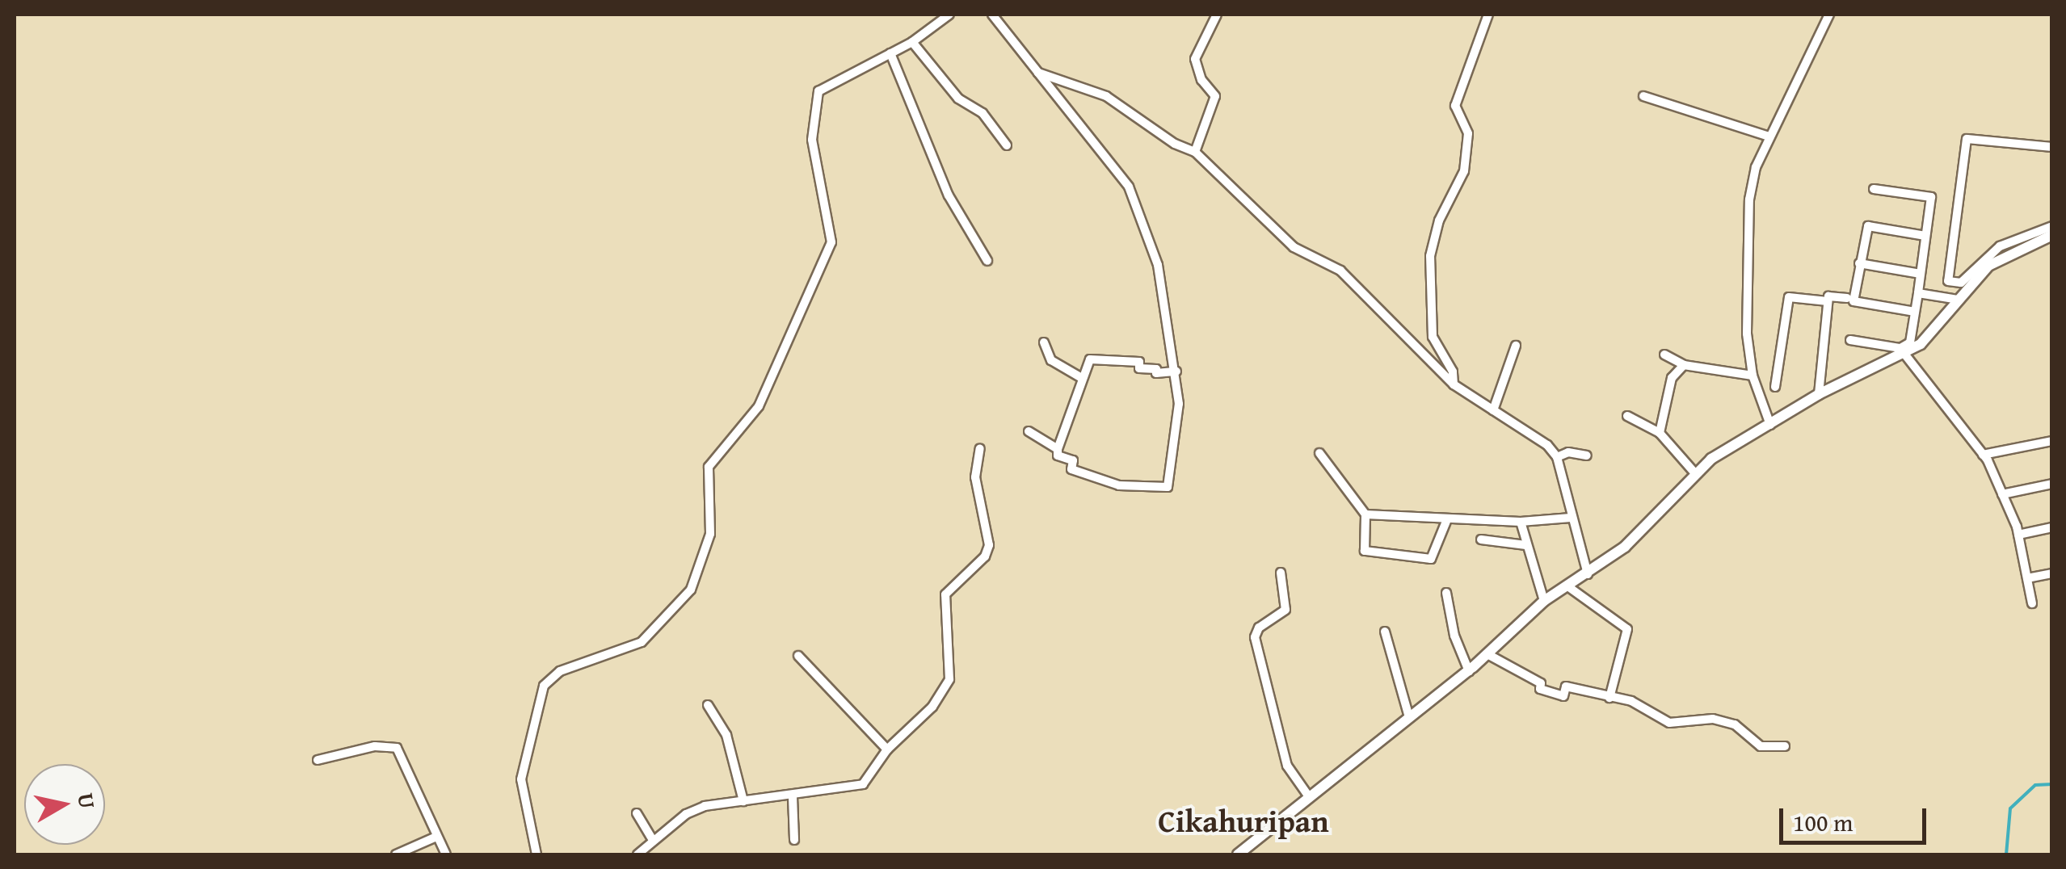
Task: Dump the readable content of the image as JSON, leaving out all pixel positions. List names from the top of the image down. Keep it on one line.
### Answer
{"districts":["Cikahuripan"],"scale_bar":"100 m","north":"right"}
